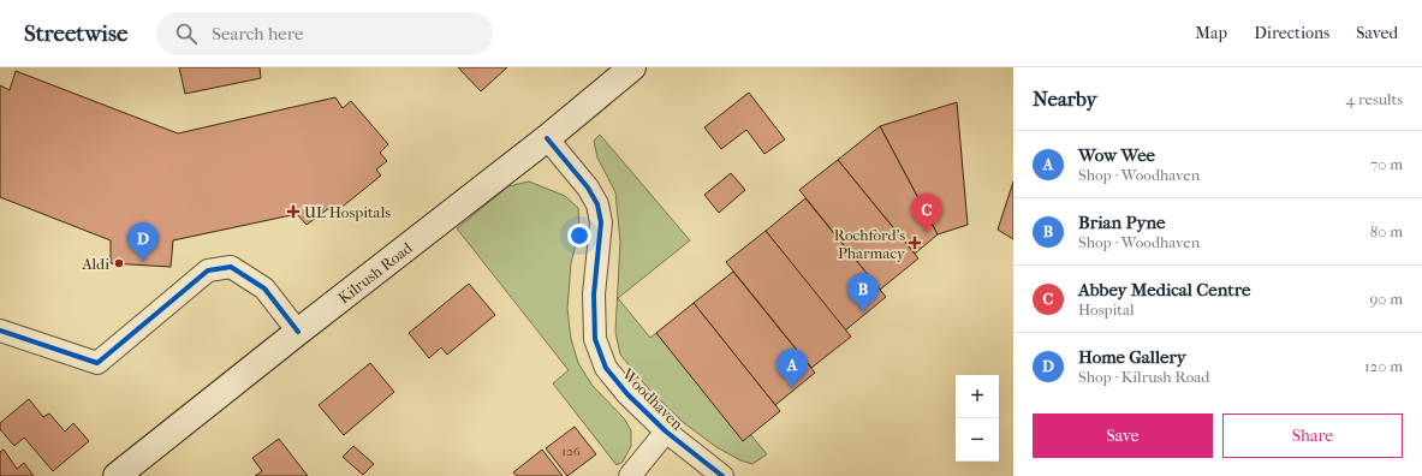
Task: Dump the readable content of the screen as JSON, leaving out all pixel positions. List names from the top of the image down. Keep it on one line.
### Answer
{"streets":{"main road":["Kilrush Road"],"street":["Woodhaven"]},"crossings":[["Kilrush Road","Woodhaven"]],"places":{"health":["UL Hospitals","Rochford's Pharmacy"],"other":["Aldi"]},"house_numbers":["126"],"page":{"header":"Streetwise","search":"Search here","nav":["Map","Directions","Saved"],"heading":["Nearby","4 results"],"list":[{"mark":"A","name":"Wow Wee","note":"Shop · Woodhaven","value":"70 m"},{"mark":"B","name":"Brian Pyne","note":"Shop · Woodhaven","value":"80 m"},{"mark":"C","name":"Abbey Medical Centre","note":"Hospital","value":"90 m"},{"mark":"D","name":"Home Gallery","note":"Shop · Kilrush Road","value":"120 m"}],"pins":["C","D","B","A"],"map_buttons":["+","−"],"buttons":["Save","Share"]}}
